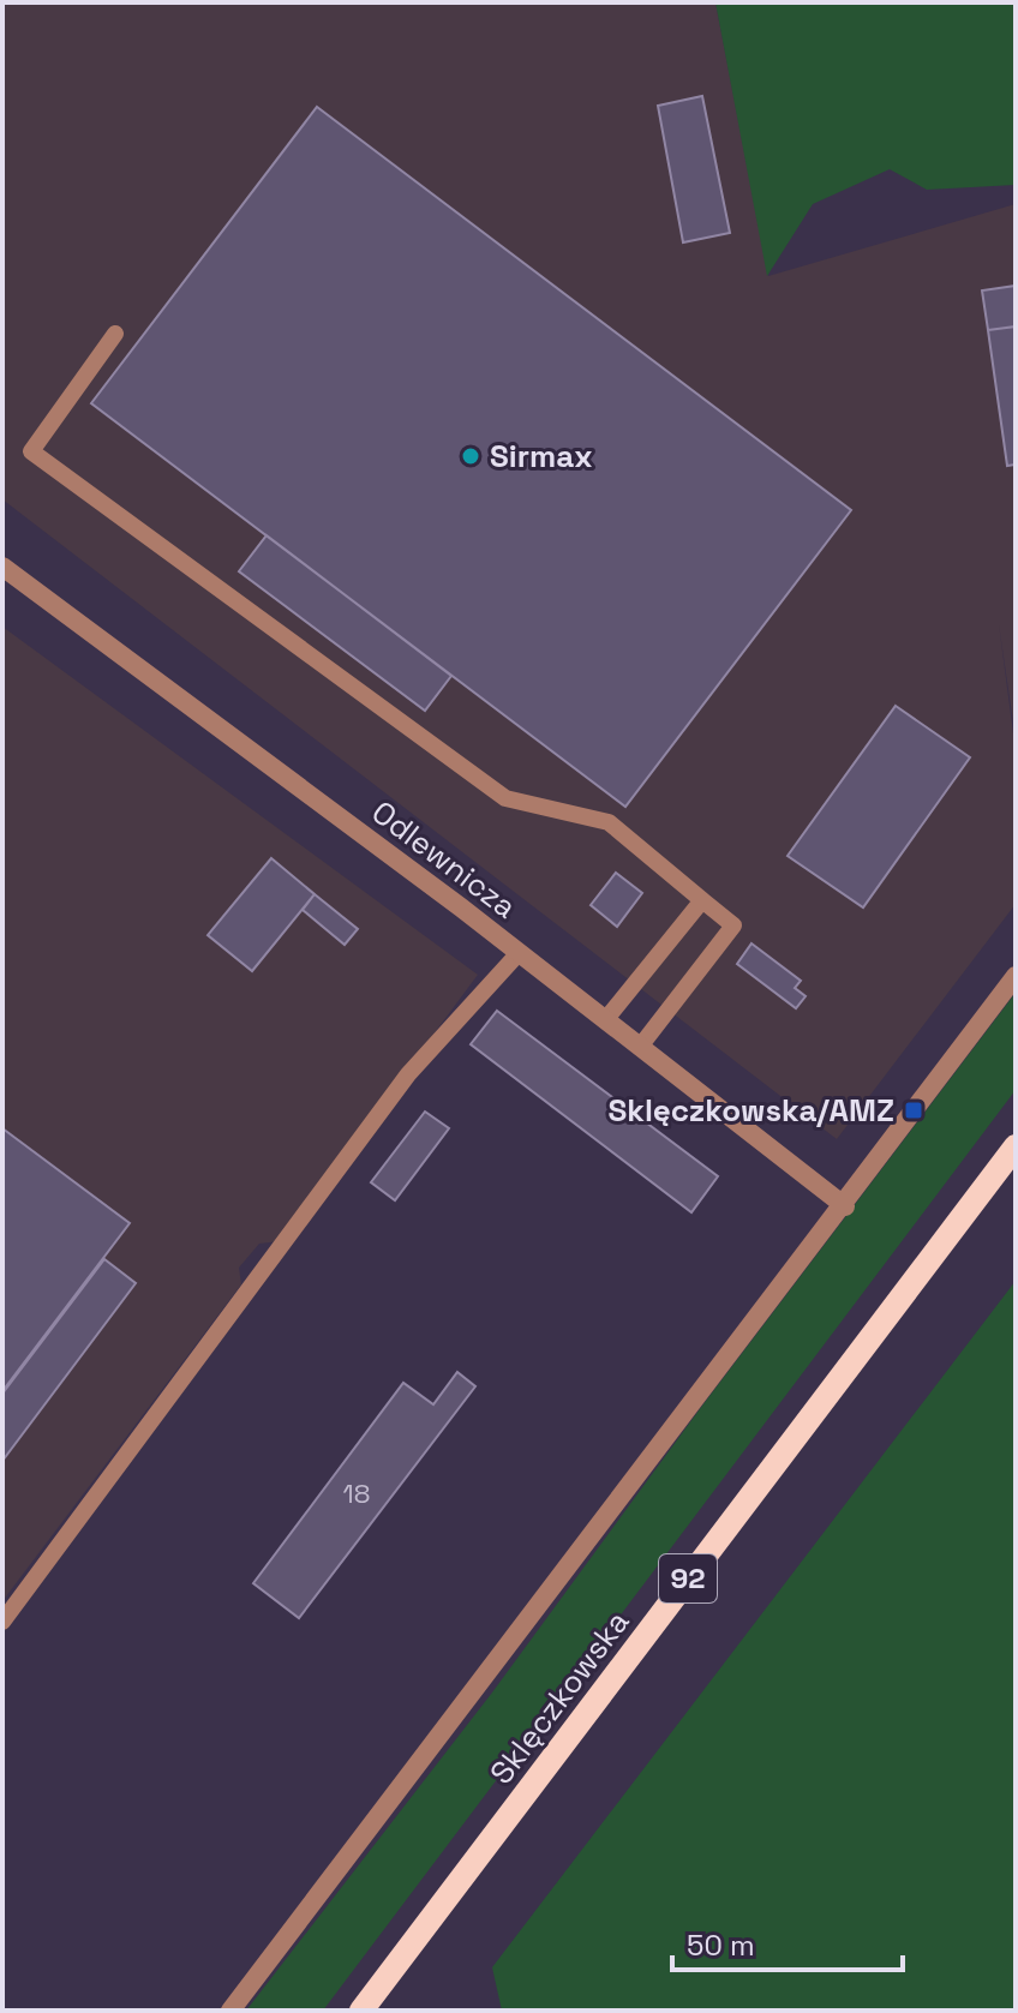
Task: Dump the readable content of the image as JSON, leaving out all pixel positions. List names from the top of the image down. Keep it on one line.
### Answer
{"streets":{"main road":["92","Sklęczkowska"],"street":["Odlewnicza"]},"places":{"other":["Sirmax"],"transit":["Sklęczkowska/AMZ"]},"house_numbers":["18"],"scale_bar":"50 m"}
